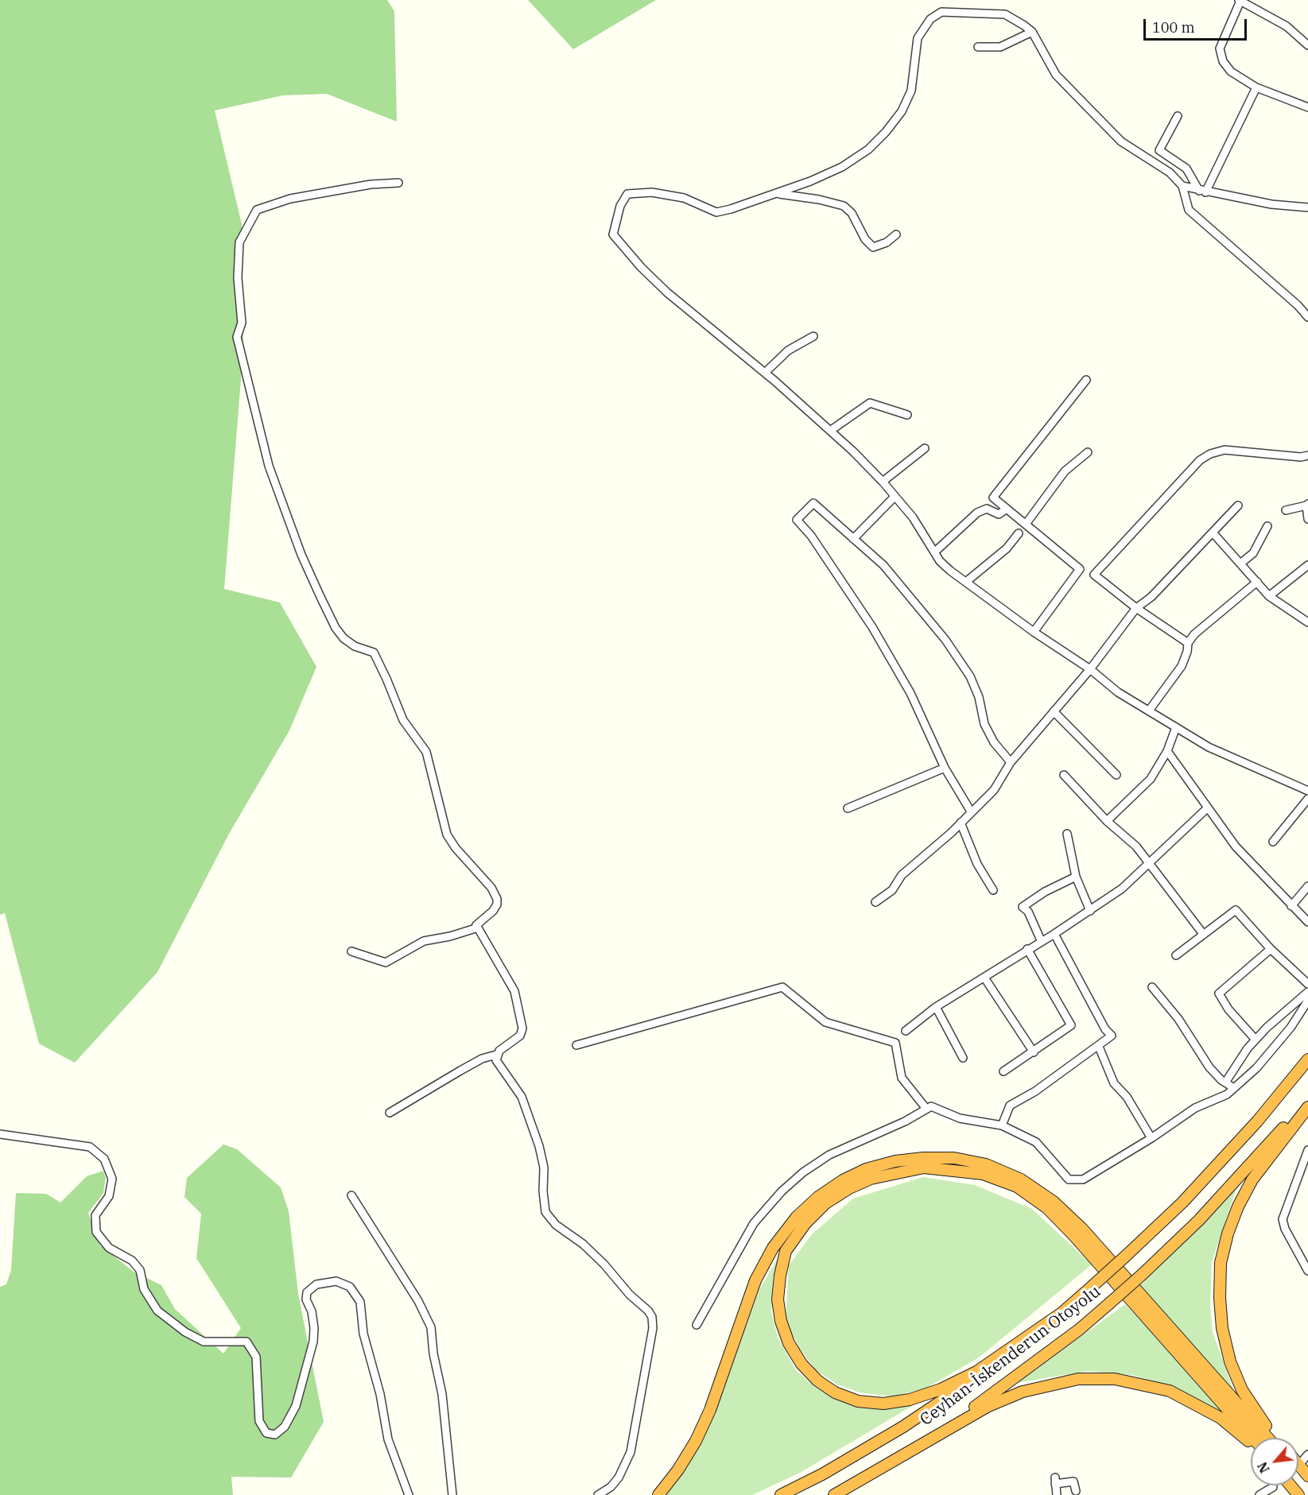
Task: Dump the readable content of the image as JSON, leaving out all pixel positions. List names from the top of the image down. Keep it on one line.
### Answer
{"streets":{"highway":["Ceyhan-İskenderun Otoyolu"]},"scale_bar":"100 m","north":"bottom left"}
